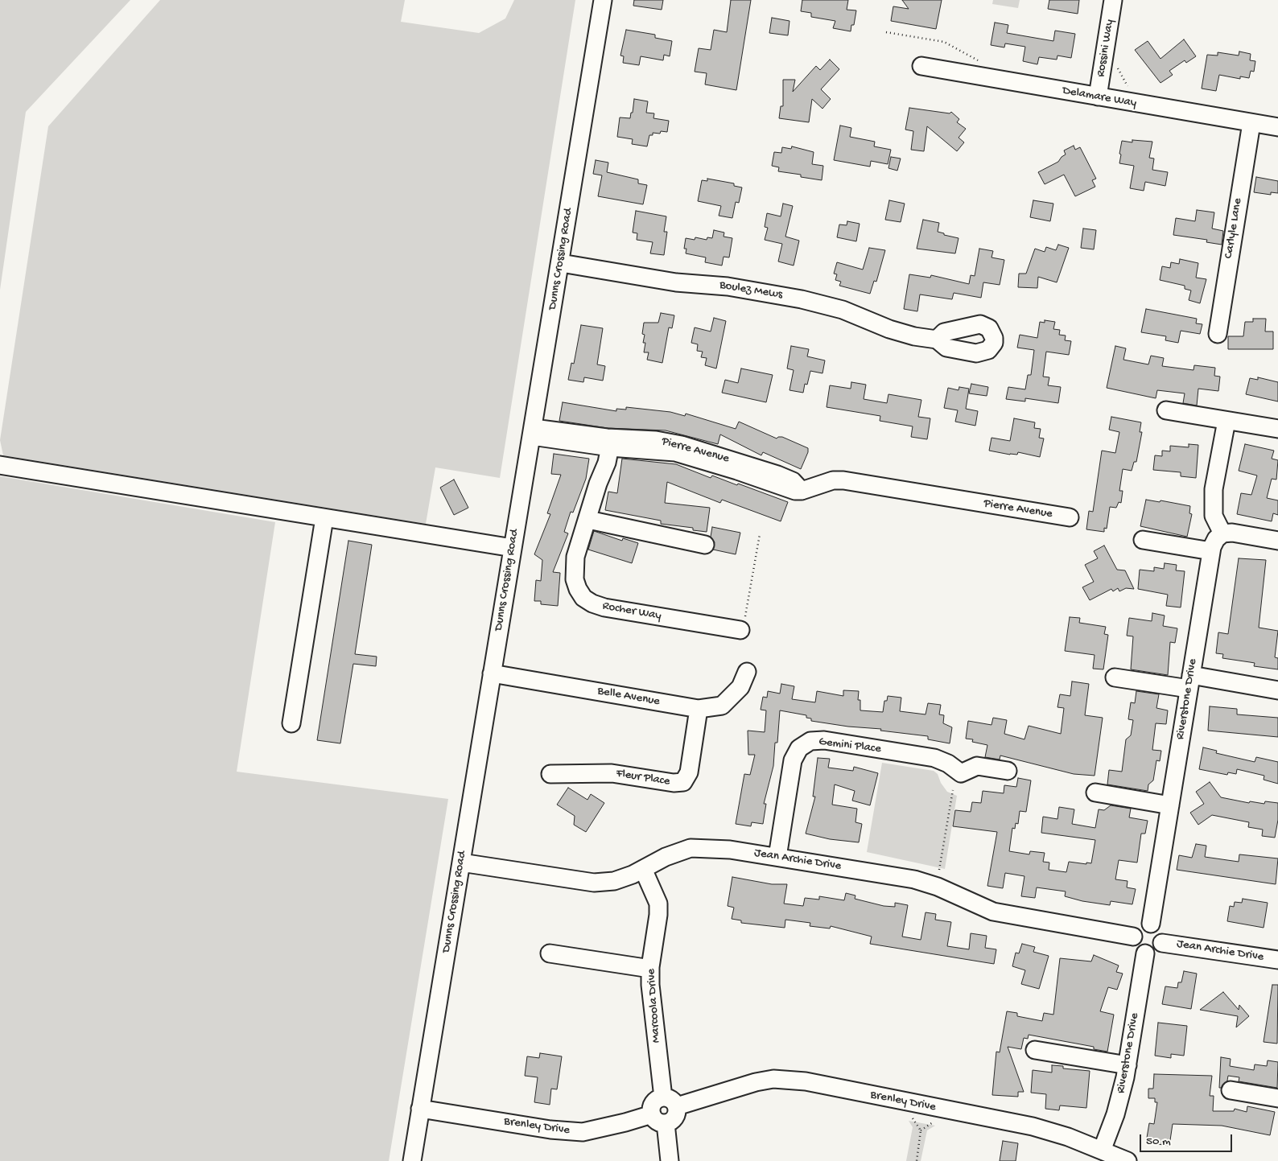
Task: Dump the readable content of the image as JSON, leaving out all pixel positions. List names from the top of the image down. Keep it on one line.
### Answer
{"streets":{"street":["Rossini Way","Delamare Way","Carlyle Lane","Dunns Crossing Road","Boulez Mews","Pierre Avenue","Rocher Way","Belle Avenue","Riverstone Drive","Gemini Place","Fleur Place","Jean Archie Drive","Marcoola Drive","Brenley Drive"]},"crossings":[["Rossini Way","Delamare Way"],["Delamare Way","Carlyle Lane"],["Dunns Crossing Road","Boulez Mews"],["Dunns Crossing Road","Pierre Avenue"],["Dunns Crossing Road","Belle Avenue"],["Dunns Crossing Road","Jean Archie Drive"],["Dunns Crossing Road","Brenley Drive"],["Pierre Avenue","Rocher Way"],["Belle Avenue","Fleur Place"],["Riverstone Drive","Jean Archie Drive"],["Riverstone Drive","Brenley Drive"],["Gemini Place","Jean Archie Drive"],["Jean Archie Drive","Marcoola Drive"],["Marcoola Drive","Brenley Drive"]],"scale_bar":"50 m"}
